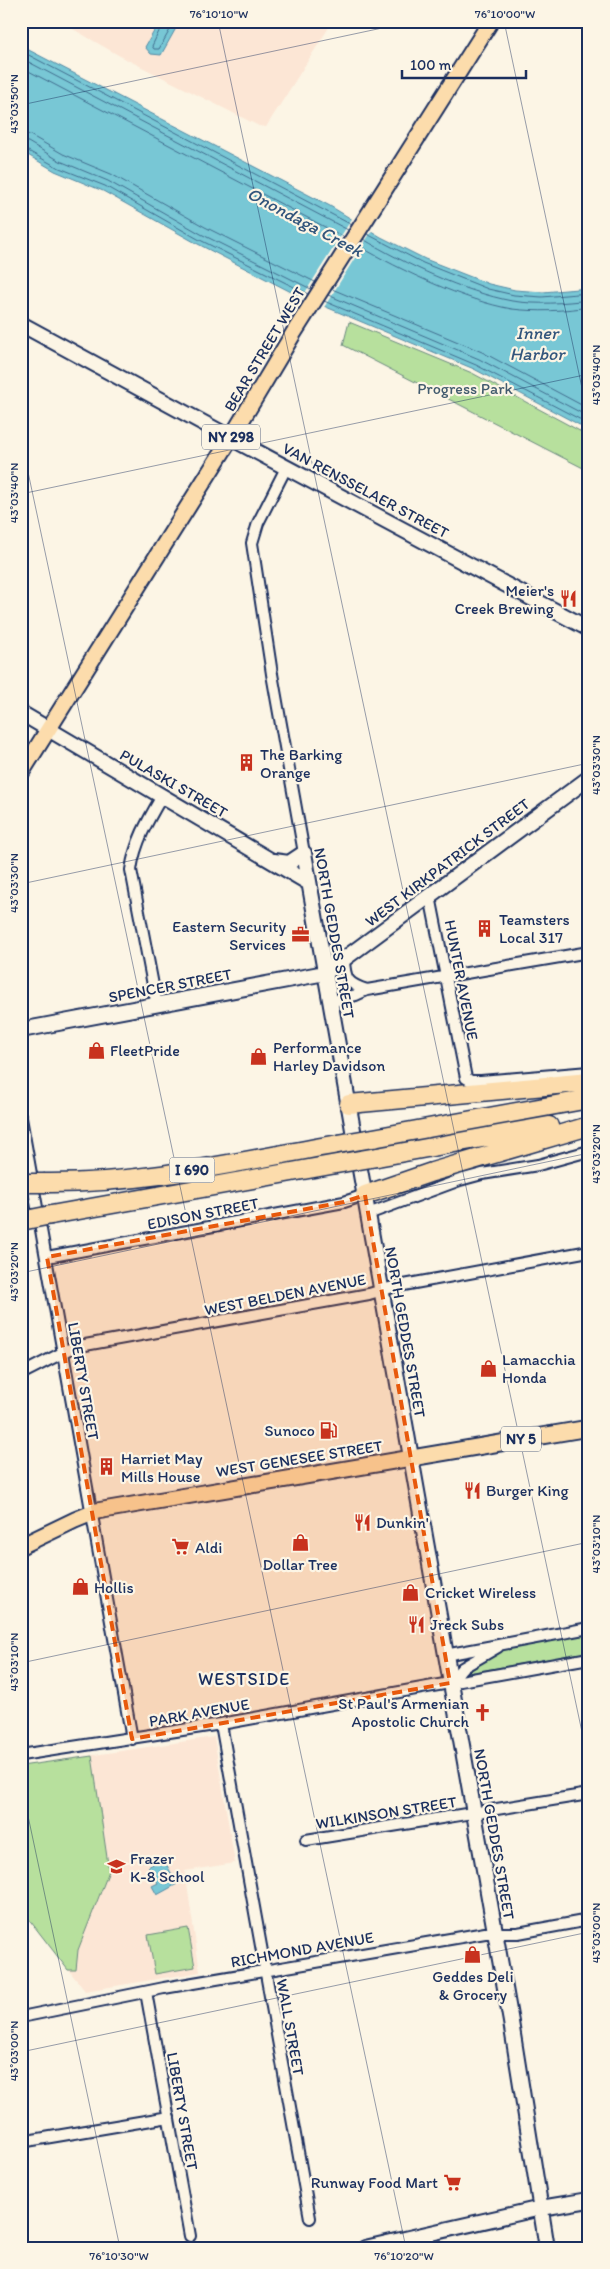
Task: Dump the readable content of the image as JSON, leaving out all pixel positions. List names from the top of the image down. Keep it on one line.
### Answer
{"streets":{"highway":["I 690"],"main road":["BEAR STREET WEST","NY 298","VAN RENSSELAER STREET","PULASKI STREET","WEST KIRKPATRICK STREET","NORTH GEDDES STREET","SPENCER STREET","NY 5","WEST GENESEE STREET"],"street":["HUNTER AVENUE","EDISON STREET","WEST BELDEN AVENUE","LIBERTY STREET","PARK AVENUE","WILKINSON STREET","RICHMOND AVENUE","WALL STREET"]},"crossings":[["BEAR STREET WEST","VAN RENSSELAER STREET"],["BEAR STREET WEST","PULASKI STREET"],["VAN RENSSELAER STREET","NORTH GEDDES STREET"],["PULASKI STREET","NORTH GEDDES STREET"],["WEST KIRKPATRICK STREET","NORTH GEDDES STREET"],["WEST KIRKPATRICK STREET","HUNTER AVENUE"],["WEST KIRKPATRICK STREET","SPENCER STREET"],["NORTH GEDDES STREET","SPENCER STREET"],["NORTH GEDDES STREET","EDISON STREET"],["NORTH GEDDES STREET","WEST BELDEN AVENUE"],["NORTH GEDDES STREET","WEST GENESEE STREET"],["NORTH GEDDES STREET","PARK AVENUE"],["NORTH GEDDES STREET","WILKINSON STREET"],["NORTH GEDDES STREET","RICHMOND AVENUE"],["EDISON STREET","LIBERTY STREET"],["WEST BELDEN AVENUE","LIBERTY STREET"],["LIBERTY STREET","WEST GENESEE STREET"],["LIBERTY STREET","PARK AVENUE"],["LIBERTY STREET","RICHMOND AVENUE"],["PARK AVENUE","WALL STREET"],["RICHMOND AVENUE","WALL STREET"]],"districts":["WESTSIDE"],"water":["Onondaga Creek","Inner Harbor"],"parks":["Progress Park"],"places":{"restaurant":["Meier's Creek Brewing","Burger King","Dunkin'","Jreck Subs"],"building":["The Barking Orange","Teamsters Local 317","Harriet May Mills House"],"office":["Eastern Security Services"],"shop":["FleetPride","Performance Harley Davidson","Lamacchia Honda","Dollar Tree","Hollis","Cricket Wireless","Geddes Deli & Grocery"],"fuel station":["Sunoco"],"supermarket":["Aldi","Runway Food Mart"],"church":["St Paul's Armenian Apostolic Church"],"school or university":["Frazer K-8 School"]},"scale_bar":"100 m","coordinates":["76°10'10\"W","76°10'00\"W","43°03'50\"N","43°03'40\"N","43°03'30\"N","43°03'20\"N","43°03'10\"N","43°03'00\"N","76°10'30\"W","76°10'20\"W"]}
